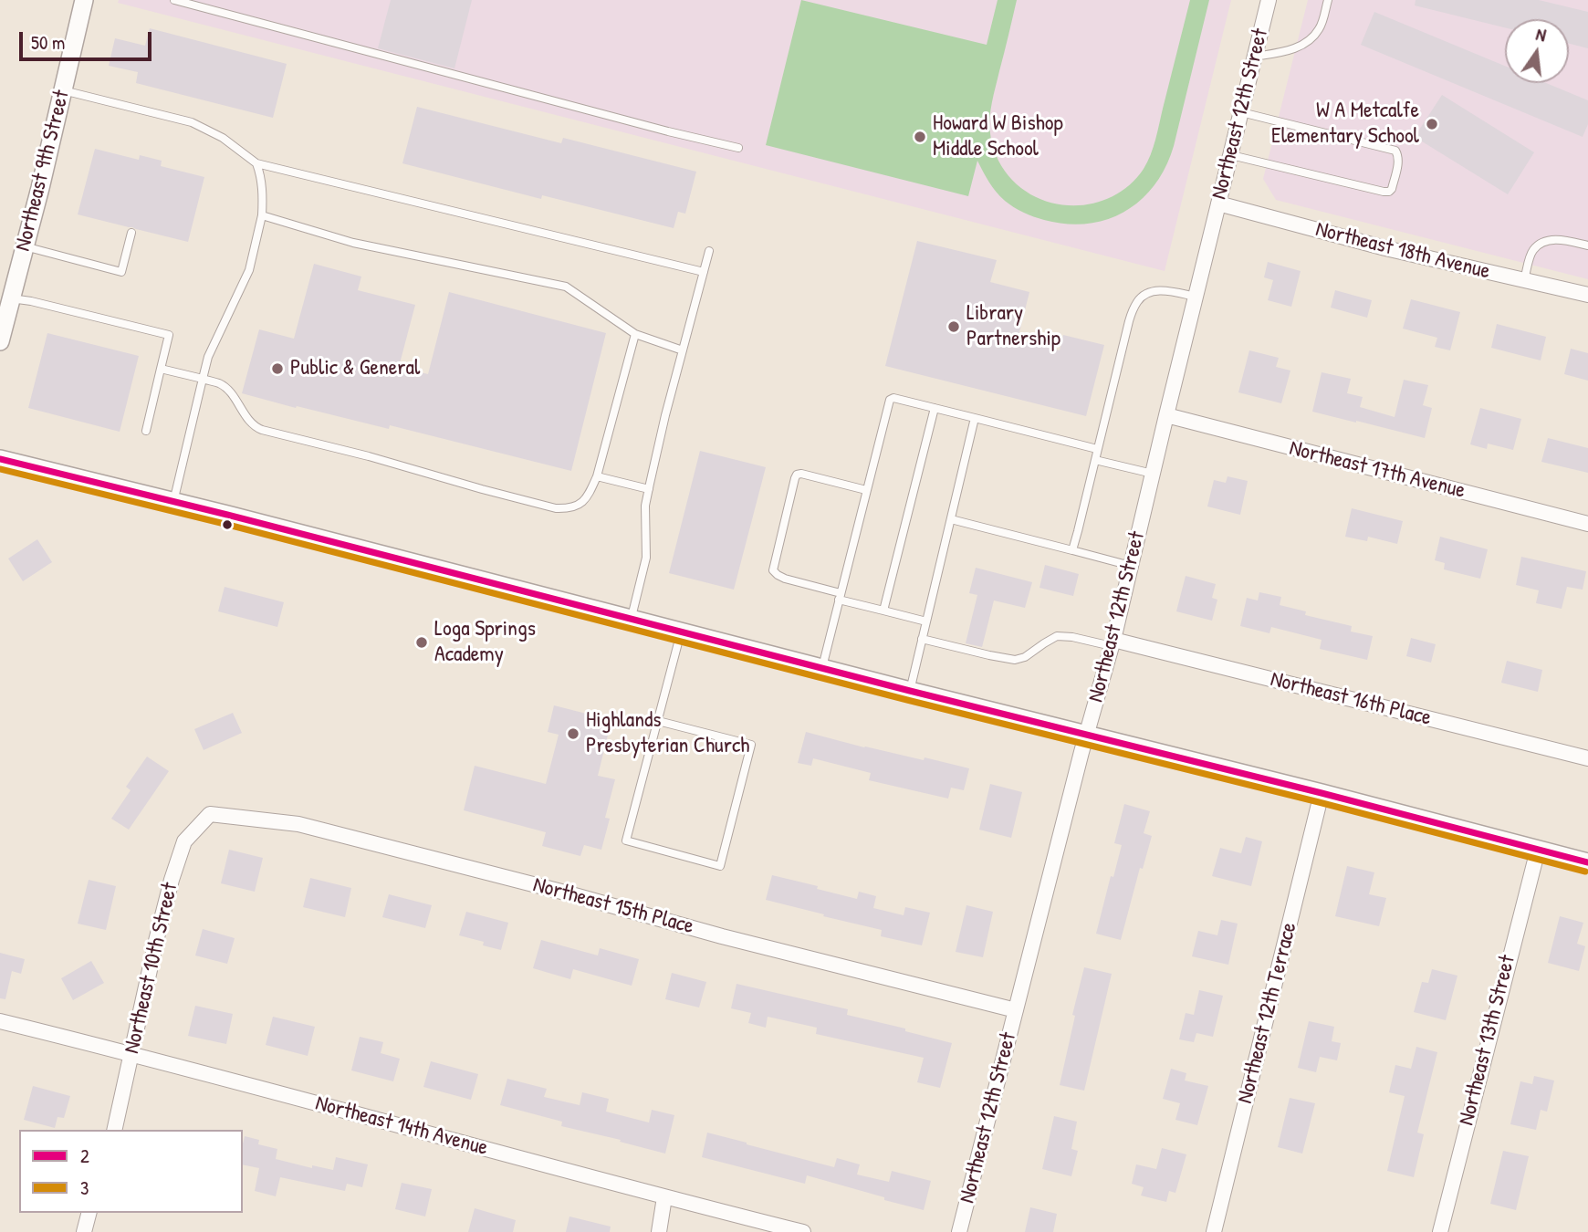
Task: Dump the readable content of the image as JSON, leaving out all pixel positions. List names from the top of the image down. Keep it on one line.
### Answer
{"streets":{"street":["Northeast 12th Street","Northeast 9th Street","Northeast 18th Avenue","Northeast 17th Avenue","Northeast 16th Place","Northeast 15th Place","Northeast 10th Street","Northeast 12th Terrace","Northeast 13th Street","Northeast 14th Avenue"]},"crossings":[["Northeast 12th Street","Northeast 18th Avenue"],["Northeast 12th Street","Northeast 17th Avenue"],["Northeast 12th Street","Northeast 16th Place"],["Northeast 12th Street","Northeast 15th Place"],["Northeast 15th Place","Northeast 10th Street"],["Northeast 10th Street","Northeast 14th Avenue"]],"places":["W A Metcalfe Elementary School","Howard W Bishop Middle School","Library Partnership","Public & General","Loga Springs Academy","Highlands Presbyterian Church"],"lines":["transit line 2","transit line 3"],"legend":["2","3"],"scale_bar":"50 m","north":"top"}
